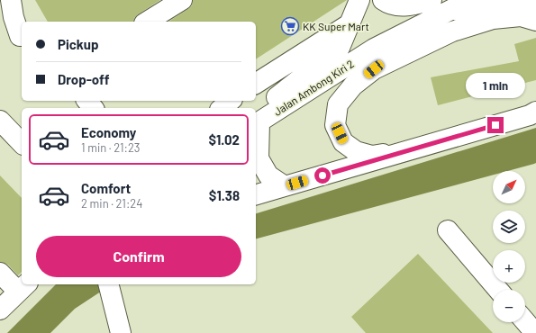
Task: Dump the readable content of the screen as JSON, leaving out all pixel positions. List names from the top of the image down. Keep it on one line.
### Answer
{"streets":{"street":["Jalan Ambong Kiri 2"]},"places":{"supermarket":["KK Super Mart"]},"north":"top right","page":{"banner":["Pickup","Drop-off"],"bubble":"1 min","list":[{"name":"Economy","note":"1 min · 21:23","value":"$1.02"},{"name":"Comfort","note":"2 min · 21:24","value":"$1.38"}],"map_buttons":["+","−"],"buttons":"Confirm"}}
